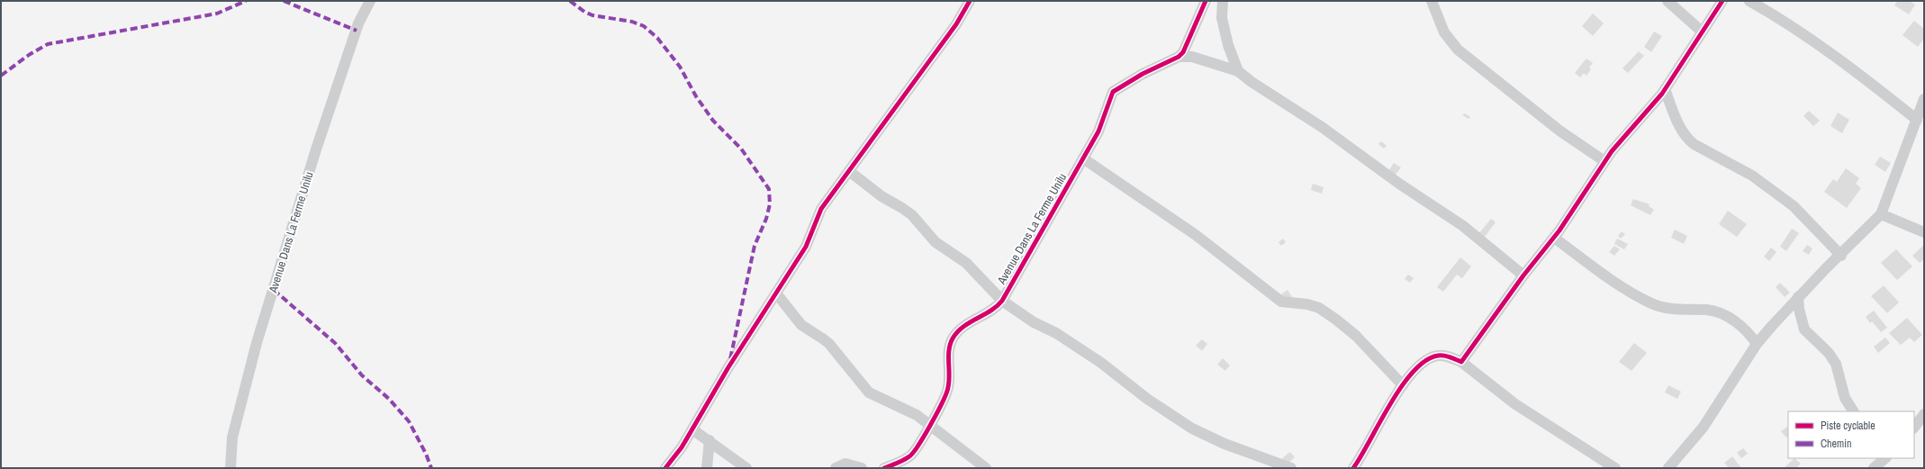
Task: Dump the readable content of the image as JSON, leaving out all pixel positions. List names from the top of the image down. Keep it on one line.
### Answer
{"streets":{"street":["Avenue Dans La Ferme Unilu"]},"legend":["Piste cyclable","Chemin"]}
